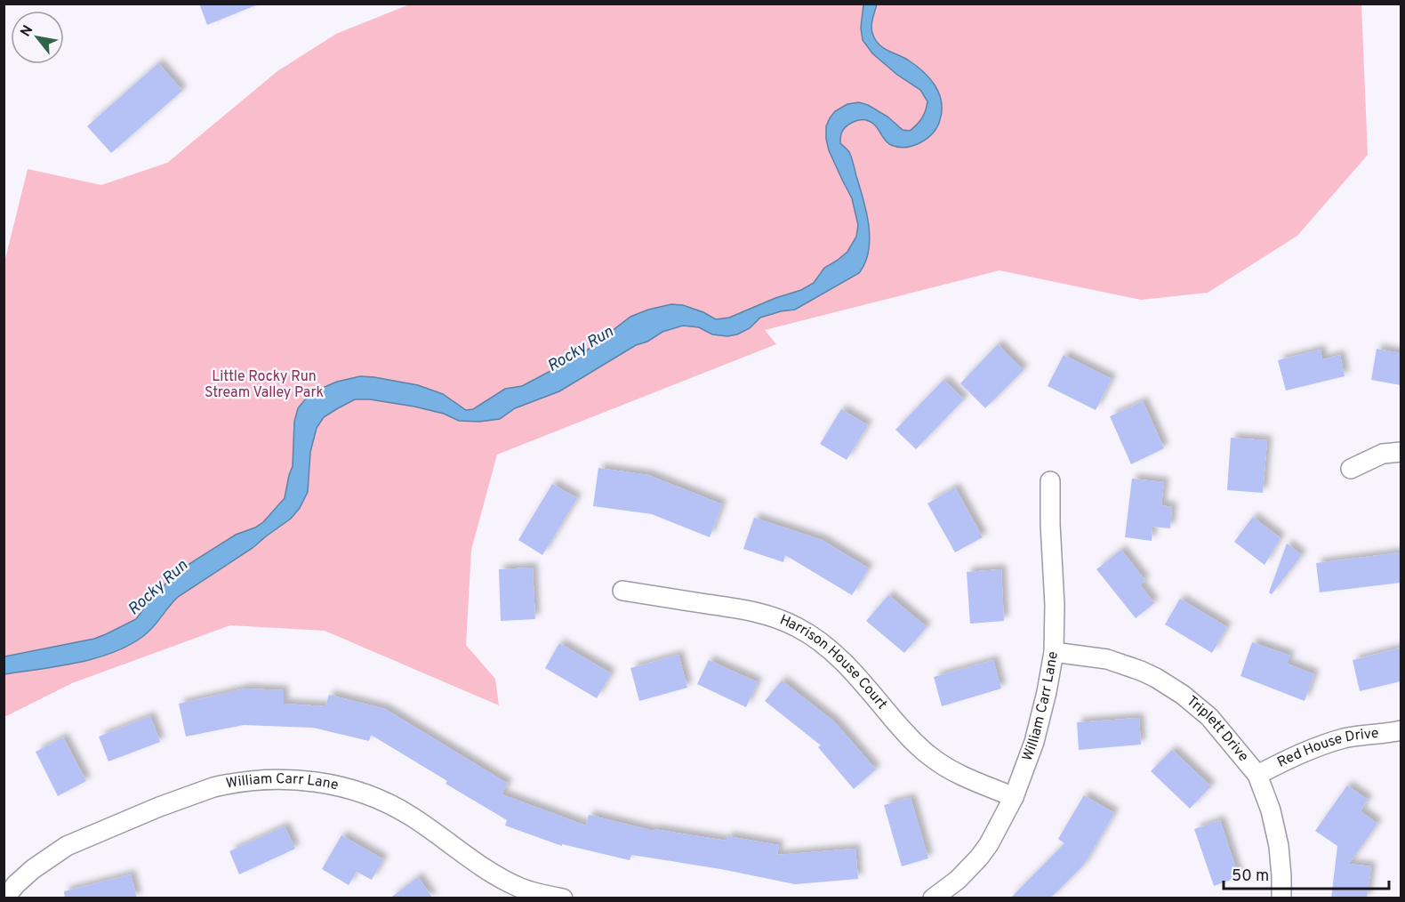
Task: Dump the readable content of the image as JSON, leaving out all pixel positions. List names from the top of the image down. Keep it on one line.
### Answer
{"streets":{"street":["Harrison House Court","William Carr Lane","Triplett Drive","Red House Drive"]},"crossings":[["Harrison House Court","William Carr Lane"],["William Carr Lane","Triplett Drive"],["Triplett Drive","Red House Drive"]],"water":["Rocky Run"],"parks":["Little Rocky Run Stream Valley Park"],"scale_bar":"50 m","north":"top left"}
